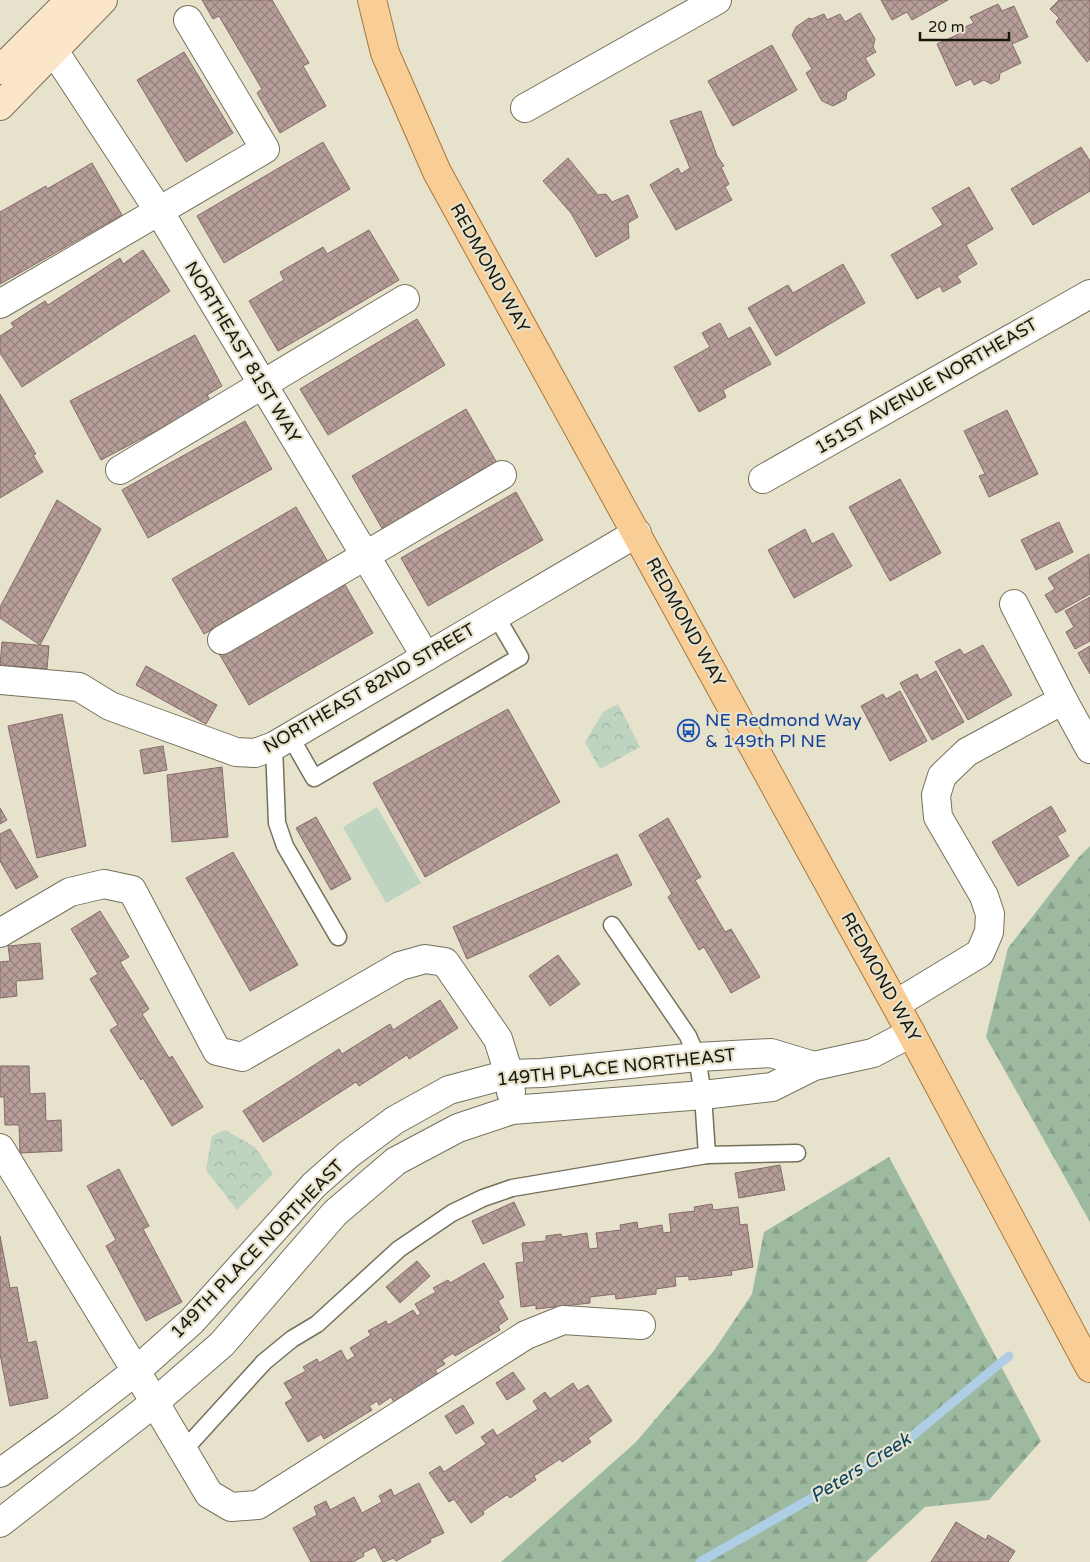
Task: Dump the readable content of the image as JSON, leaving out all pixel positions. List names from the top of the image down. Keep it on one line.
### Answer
{"streets":{"main road":["REDMOND WAY"],"street":["NORTHEAST 81ST WAY","151ST AVENUE NORTHEAST","NORTHEAST 82ND STREET","149TH PLACE NORTHEAST"]},"crossings":[["REDMOND WAY","NORTHEAST 82ND STREET"],["REDMOND WAY","149TH PLACE NORTHEAST"],["NORTHEAST 81ST WAY","NORTHEAST 82ND STREET"]],"water":["Peters Creek"],"places":{"bus stop":["NE Redmond Way & 149th Pl NE"]},"scale_bar":"20 m"}
